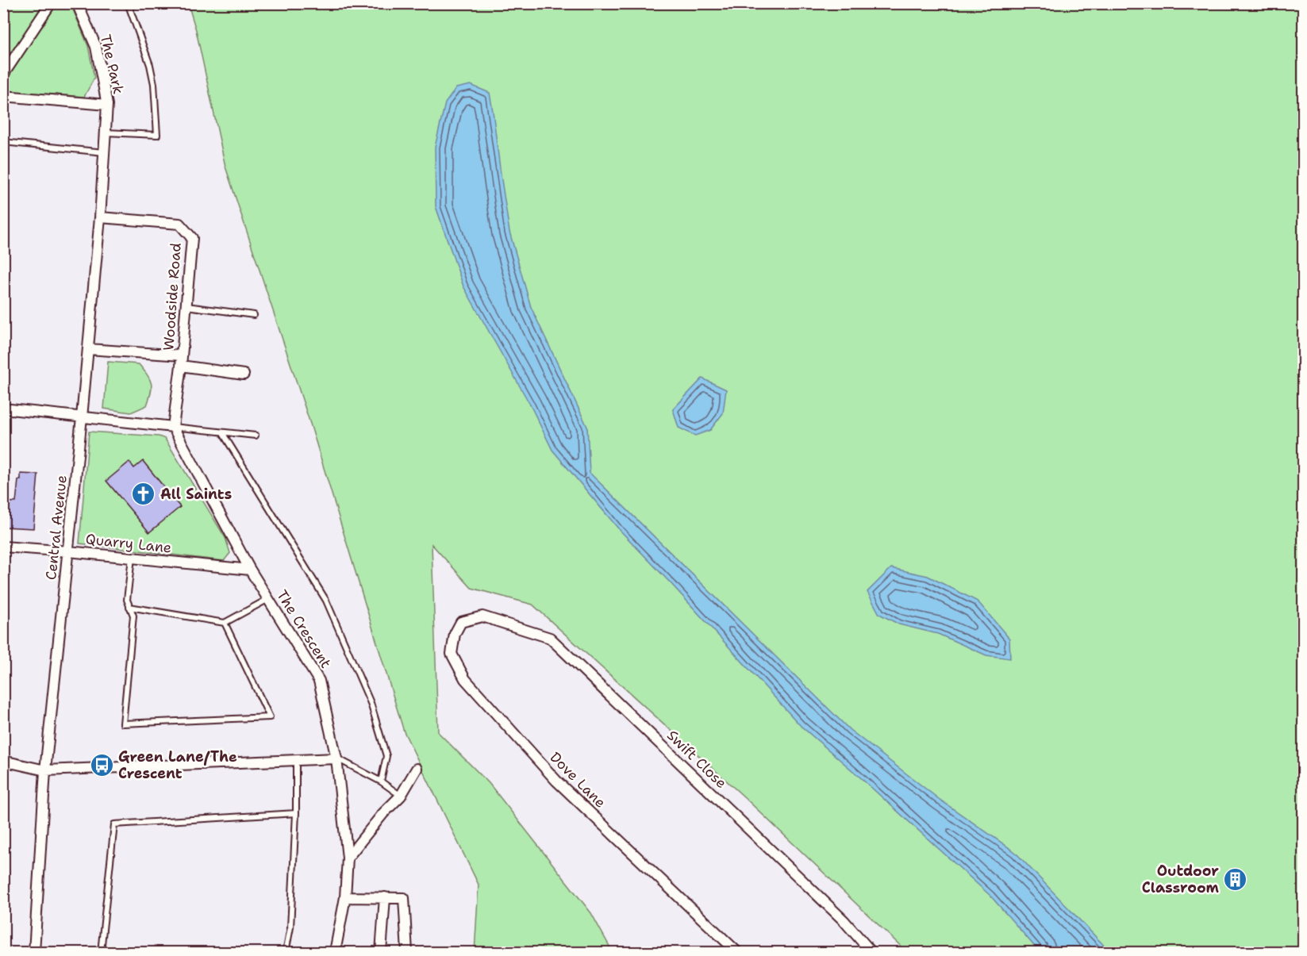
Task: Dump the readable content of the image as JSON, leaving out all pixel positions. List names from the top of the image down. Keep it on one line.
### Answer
{"streets":{"street":["The Park","Woodside Road","Central Avenue","Quarry Lane","The Crescent","Swift Close","Dove Lane"]},"crossings":[["The Park","Central Avenue"],["Woodside Road","Central Avenue"],["Woodside Road","The Crescent"],["Central Avenue","Quarry Lane"],["Quarry Lane","The Crescent"],["Swift Close","Dove Lane"]],"places":{"church":["All Saints"],"bus stop":["Green Lane/The Crescent"],"building":["Outdoor Classroom"]}}
